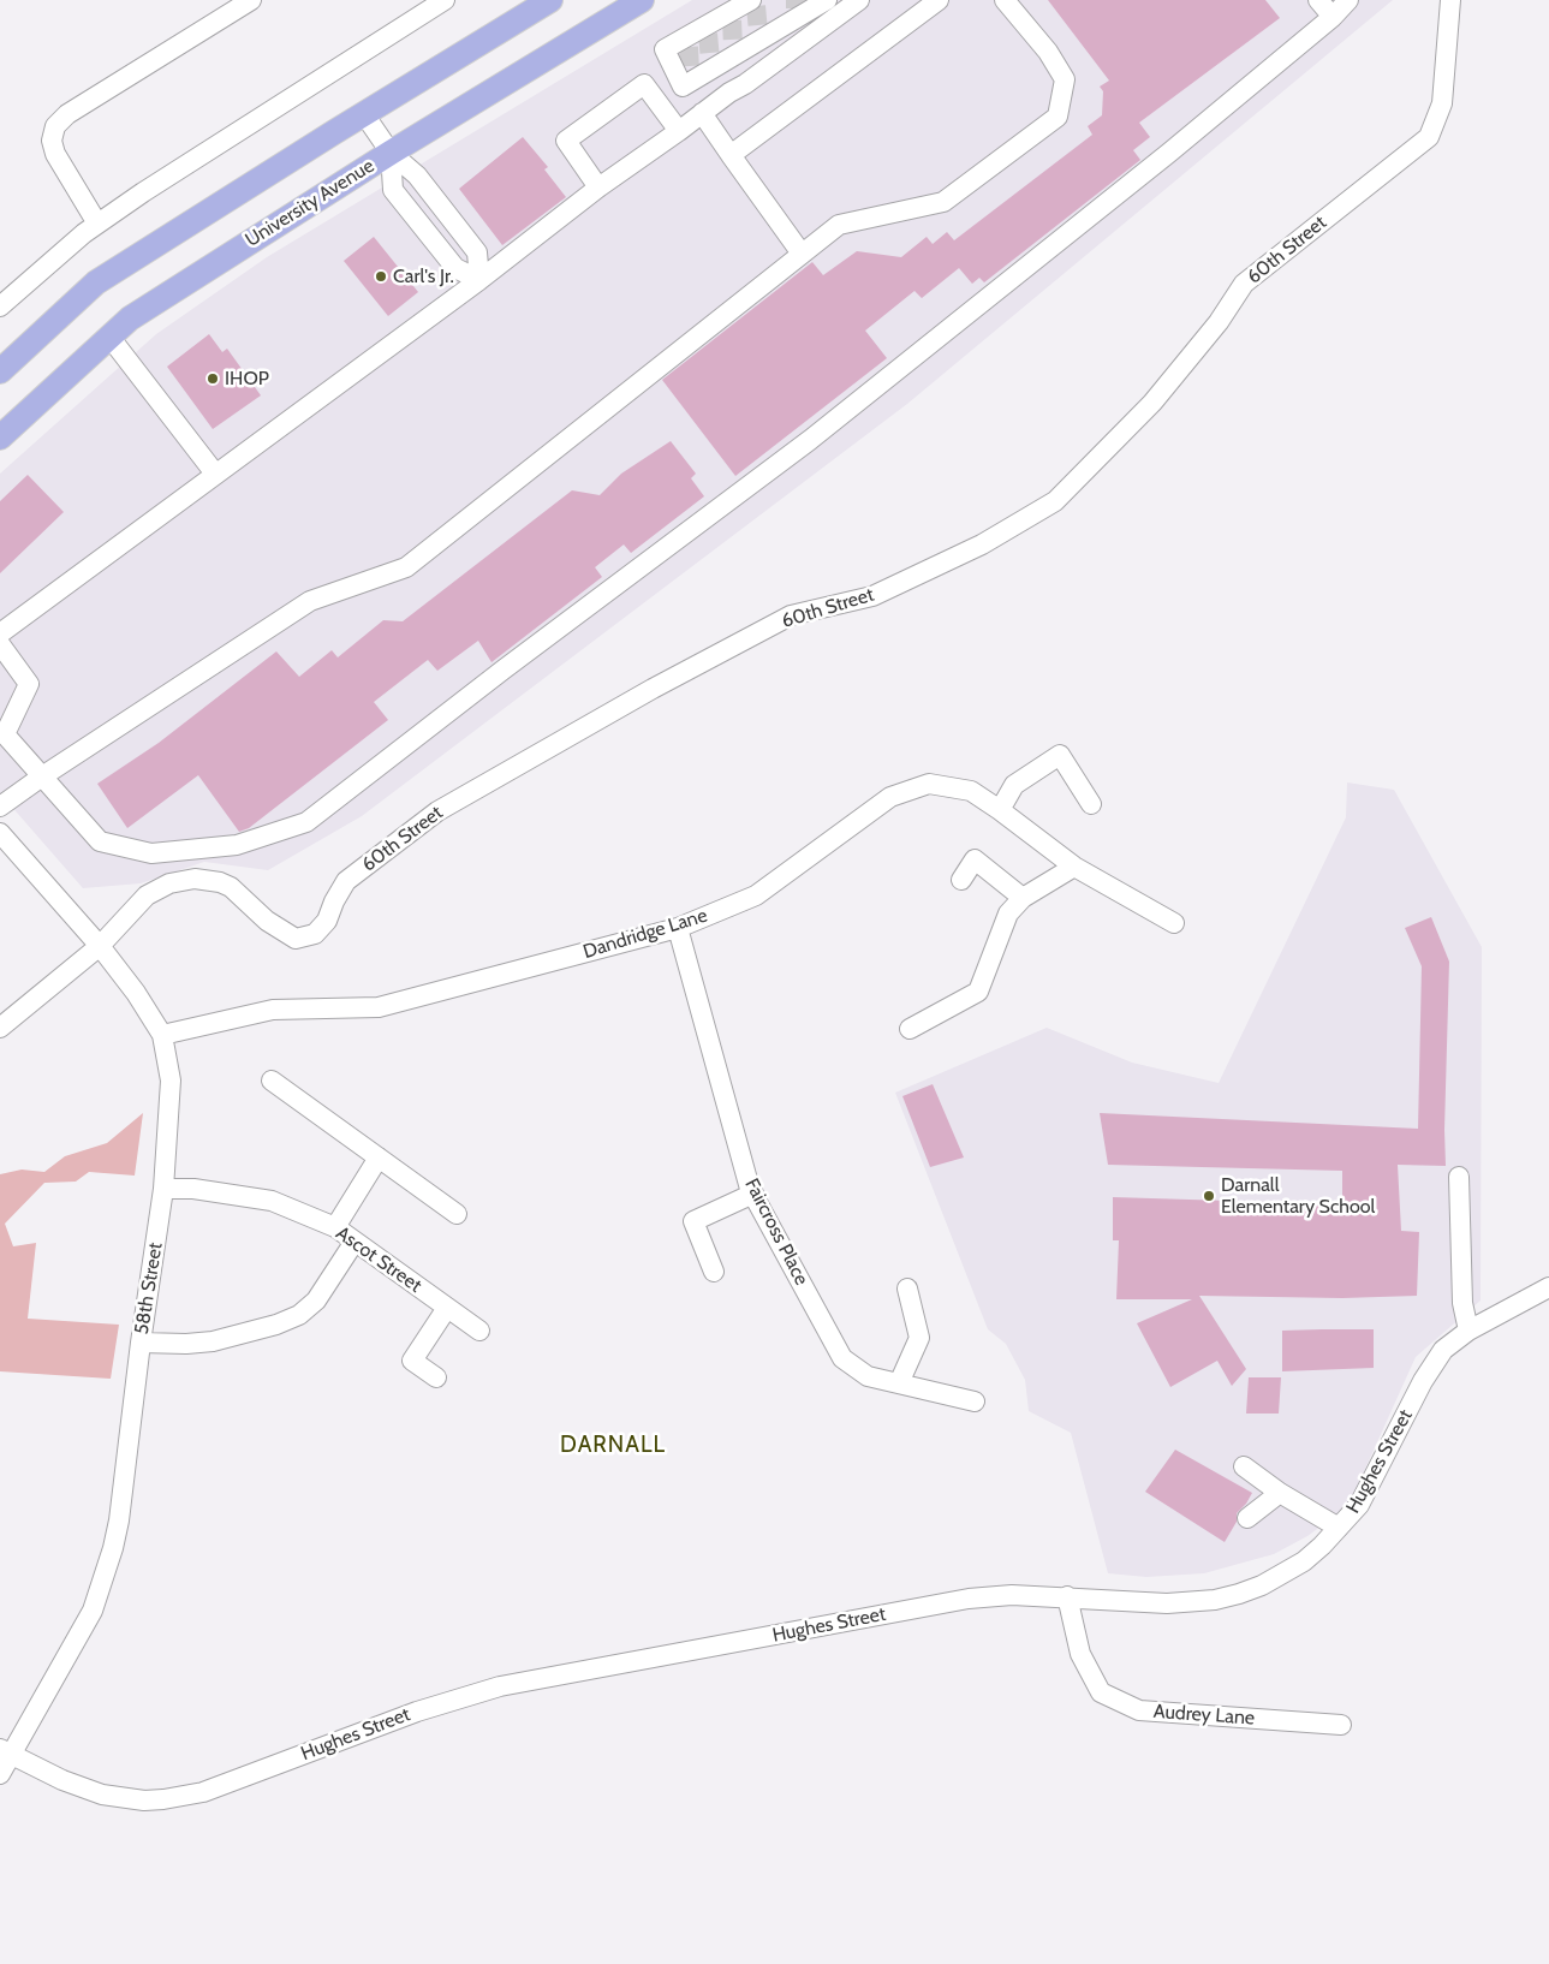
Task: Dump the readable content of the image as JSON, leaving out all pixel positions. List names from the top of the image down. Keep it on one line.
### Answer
{"streets":{"main road":["University Avenue"],"street":["60th Street","Dandridge Lane","Faircross Place","Ascot Street","58th Street","Hughes Street","Audrey Lane"]},"crossings":[["60th Street","58th Street"],["Dandridge Lane","Faircross Place"],["Dandridge Lane","58th Street"],["Ascot Street","58th Street"],["58th Street","Hughes Street"],["Hughes Street","Audrey Lane"]],"districts":["DARNALL"],"places":["Carl's Jr.","IHOP","Darnall Elementary School"]}
